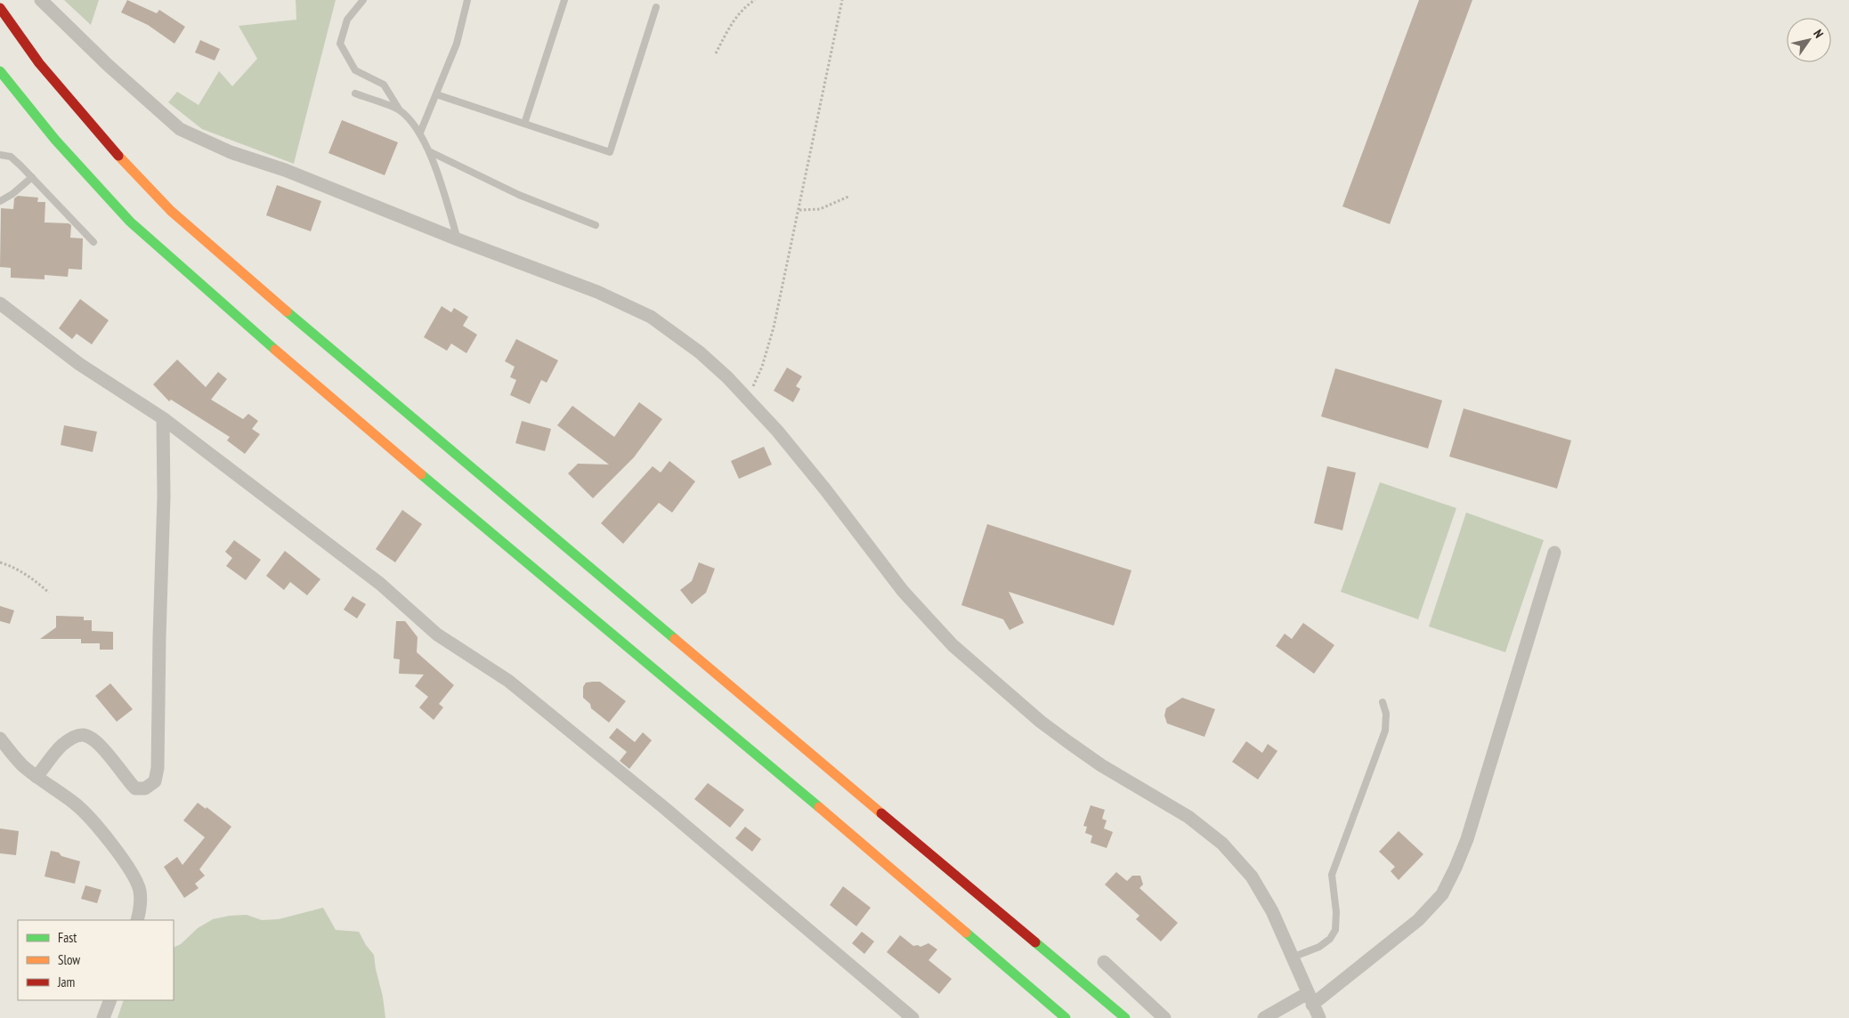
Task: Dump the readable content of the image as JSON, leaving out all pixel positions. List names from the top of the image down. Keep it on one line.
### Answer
{"legend":["Fast","Slow","Jam"],"north":"top right"}
